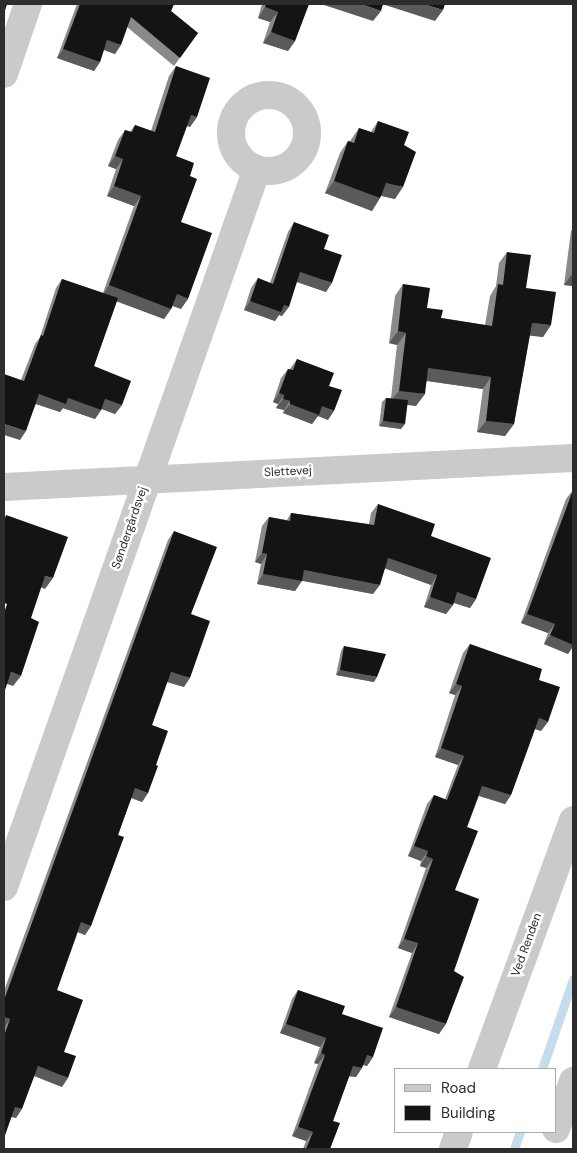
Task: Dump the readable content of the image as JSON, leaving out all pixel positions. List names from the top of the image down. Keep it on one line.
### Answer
{"streets":{"street":["Slettevej","Søndergårdsvej","Ved Renden"]},"crossings":[["Slettevej","Søndergårdsvej"]],"legend":["Road","Building"]}
